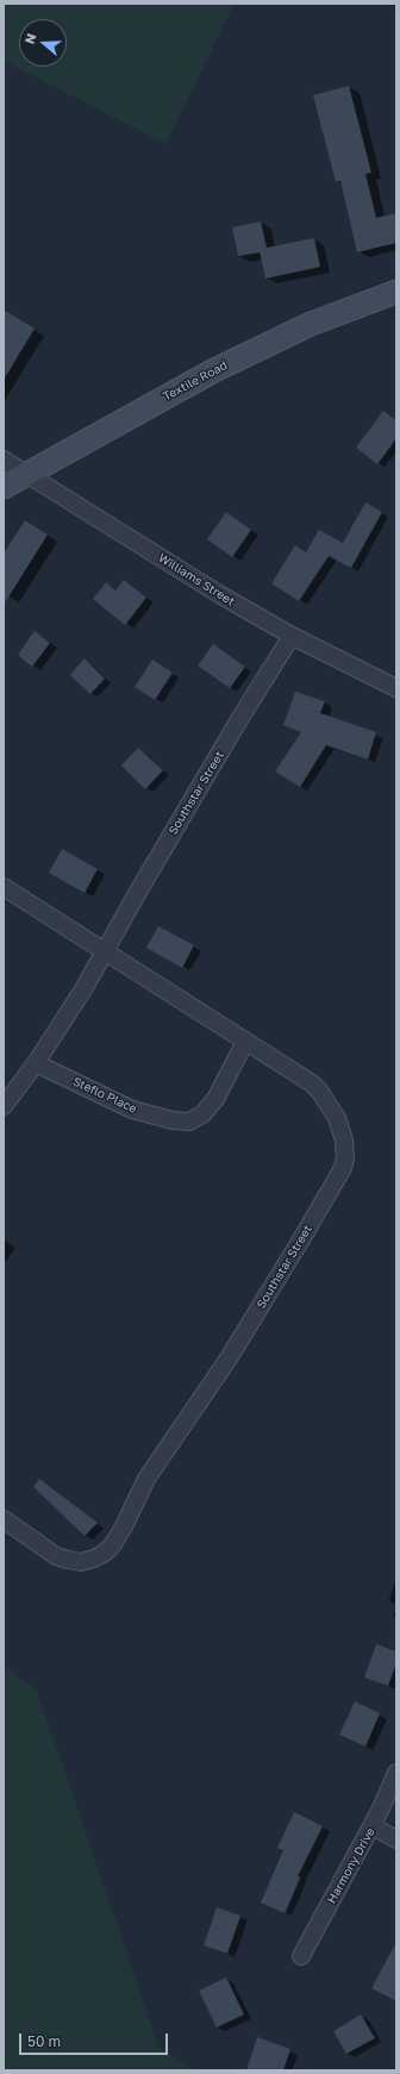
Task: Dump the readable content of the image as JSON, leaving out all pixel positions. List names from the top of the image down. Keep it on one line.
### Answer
{"streets":{"street":["Textile Road","Williams Street","Southstar Street","Steflo Place","Harmony Drive"]},"crossings":[["Textile Road","Williams Street"],["Williams Street","Southstar Street"],["Southstar Street","Steflo Place"]],"scale_bar":"50 m","north":"left"}
